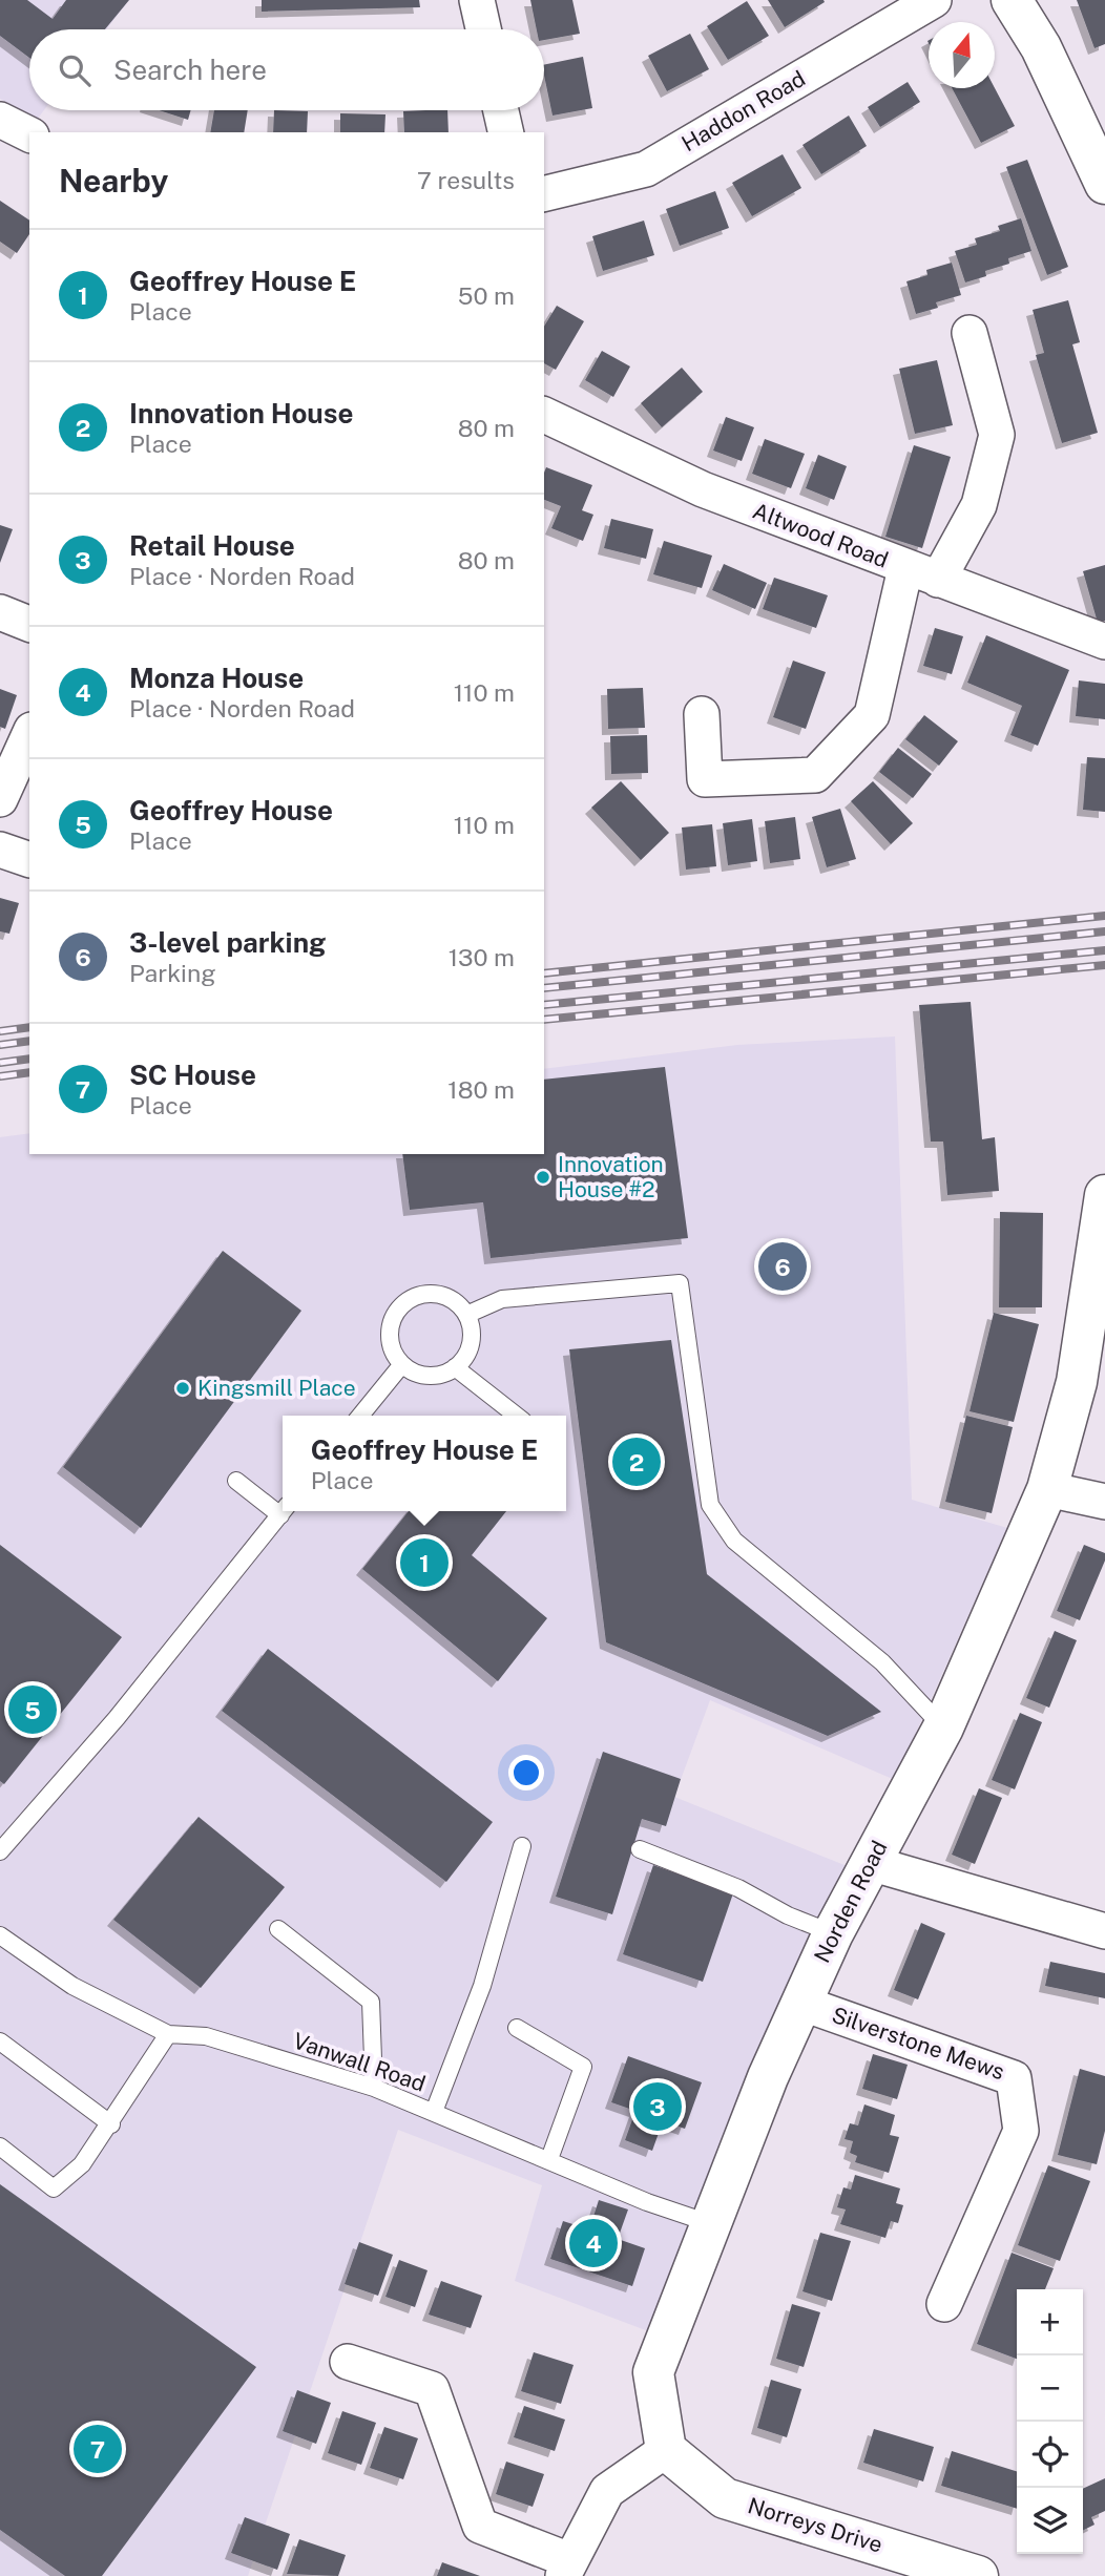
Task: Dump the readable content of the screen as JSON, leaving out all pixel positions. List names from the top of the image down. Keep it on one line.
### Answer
{"streets":{"street":["Haddon Road","Altwood Road","Norden Road","Silverstone Mews","Norreys Drive"],"lane":["Vanwall Road"]},"crossings":[["Norden Road","Silverstone Mews"],["Norden Road","Vanwall Road"],["Norden Road","Norreys Drive"]],"places":["Innovation House #2","Kingsmill Place"],"north":"top","page":{"search":"Search here","heading":["Nearby","7 results"],"list":[{"mark":"1","name":"Geoffrey House E","note":"Place","value":"50 m"},{"mark":"2","name":"Innovation House","note":"Place","value":"80 m"},{"mark":"3","name":"Retail House","note":"Place · Norden Road","value":"80 m"},{"mark":"4","name":"Monza House","note":"Place · Norden Road","value":"110 m"},{"mark":"5","name":"Geoffrey House","note":"Place","value":"110 m"},{"mark":"6","name":"3-level parking","note":"Parking","value":"130 m"},{"mark":"7","name":"SC House","note":"Place","value":"180 m"}],"pins":["6","2","1","5","3","4","7"],"popup":["Geoffrey House E","Place"],"map_buttons":["+","−"]}}
